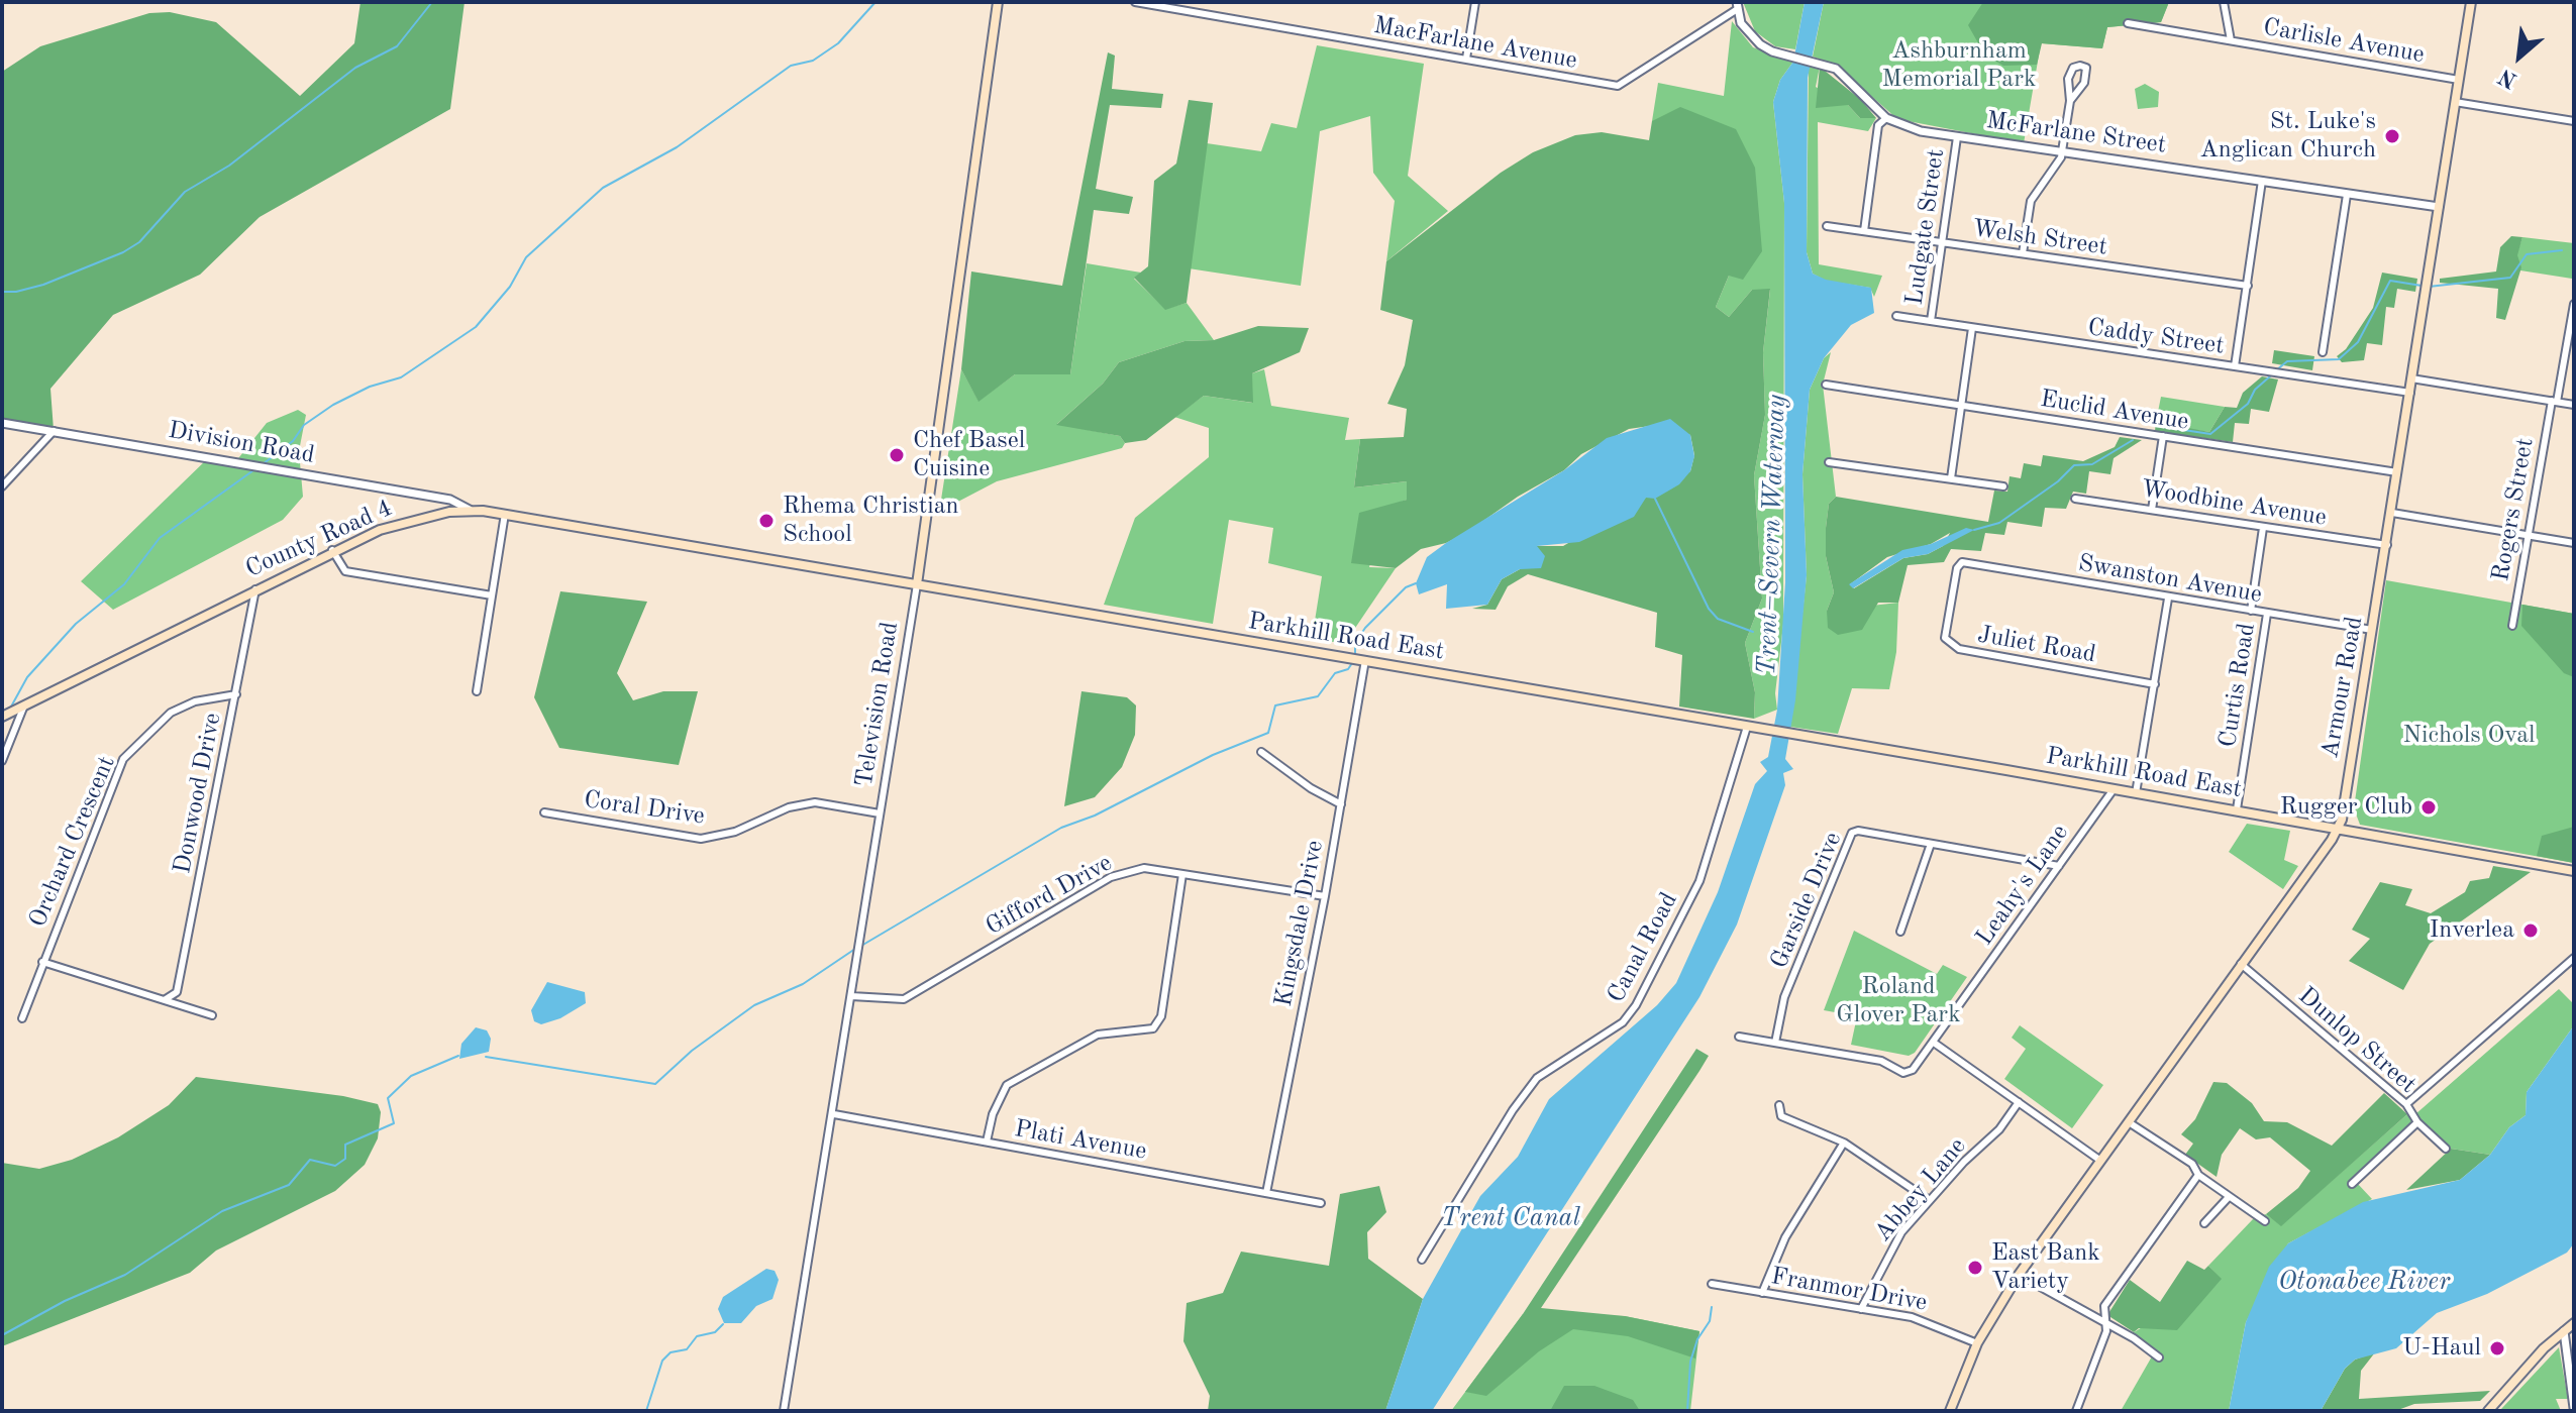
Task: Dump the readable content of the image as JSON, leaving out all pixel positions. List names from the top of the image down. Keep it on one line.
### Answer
{"streets":{"main road":["County Road 4","Parkhill Road East","Armour Road","Television Road"],"street":["Carlisle Avenue","MacFarlane Avenue","McFarlane Street","Ludgate Street","Welsh Street","Caddy Street","Euclid Avenue","Division Road","Woodbine Avenue","Rogers Street","Swanston Avenue","Juliet Road","Curtis Road","Donwood Drive","Coral Drive","Orchard Crescent","Leahy's Lane","Gifford Drive","Garside Drive","Kingsdale Drive","Canal Road","Dunlop Street","Plati Avenue","Abbey Lane","Franmor Drive"]},"crossings":[["Carlisle Avenue","Armour Road"],["MacFarlane Avenue","McFarlane Street"],["McFarlane Street","Ludgate Street"],["McFarlane Street","Armour Road"],["Ludgate Street","Welsh Street"],["Ludgate Street","Caddy Street"],["Caddy Street","Armour Road"],["Euclid Avenue","Armour Road"],["Division Road","County Road 4"],["Woodbine Avenue","Curtis Road"],["Woodbine Avenue","Armour Road"],["County Road 4","Parkhill Road East"],["County Road 4","Television Road"],["County Road 4","Donwood Drive"],["Swanston Avenue","Juliet Road"],["Swanston Avenue","Curtis Road"],["Swanston Avenue","Armour Road"],["Parkhill Road East","Curtis Road"],["Parkhill Road East","Armour Road"],["Parkhill Road East","Television Road"],["Parkhill Road East","Leahy's Lane"],["Parkhill Road East","Kingsdale Drive"],["Parkhill Road East","Canal Road"],["Armour Road","Dunlop Street"],["Armour Road","Franmor Drive"],["Television Road","Coral Drive"],["Television Road","Gifford Drive"],["Television Road","Plati Avenue"],["Donwood Drive","Orchard Crescent"],["Leahy's Lane","Garside Drive"],["Gifford Drive","Kingsdale Drive"],["Kingsdale Drive","Plati Avenue"],["Abbey Lane","Franmor Drive"]],"water":["Trent–Severn Waterway","Trent Canal","Otonabee River"],"parks":["Ashburnham Memorial Park","Nichols Oval","Roland Glover Park"],"places":["St. Luke's Anglican Church","Chef Basel Cuisine","Rhema Christian School","Rugger Club","Inverlea","East Bank Variety","U-Haul"],"north":"bottom left"}
